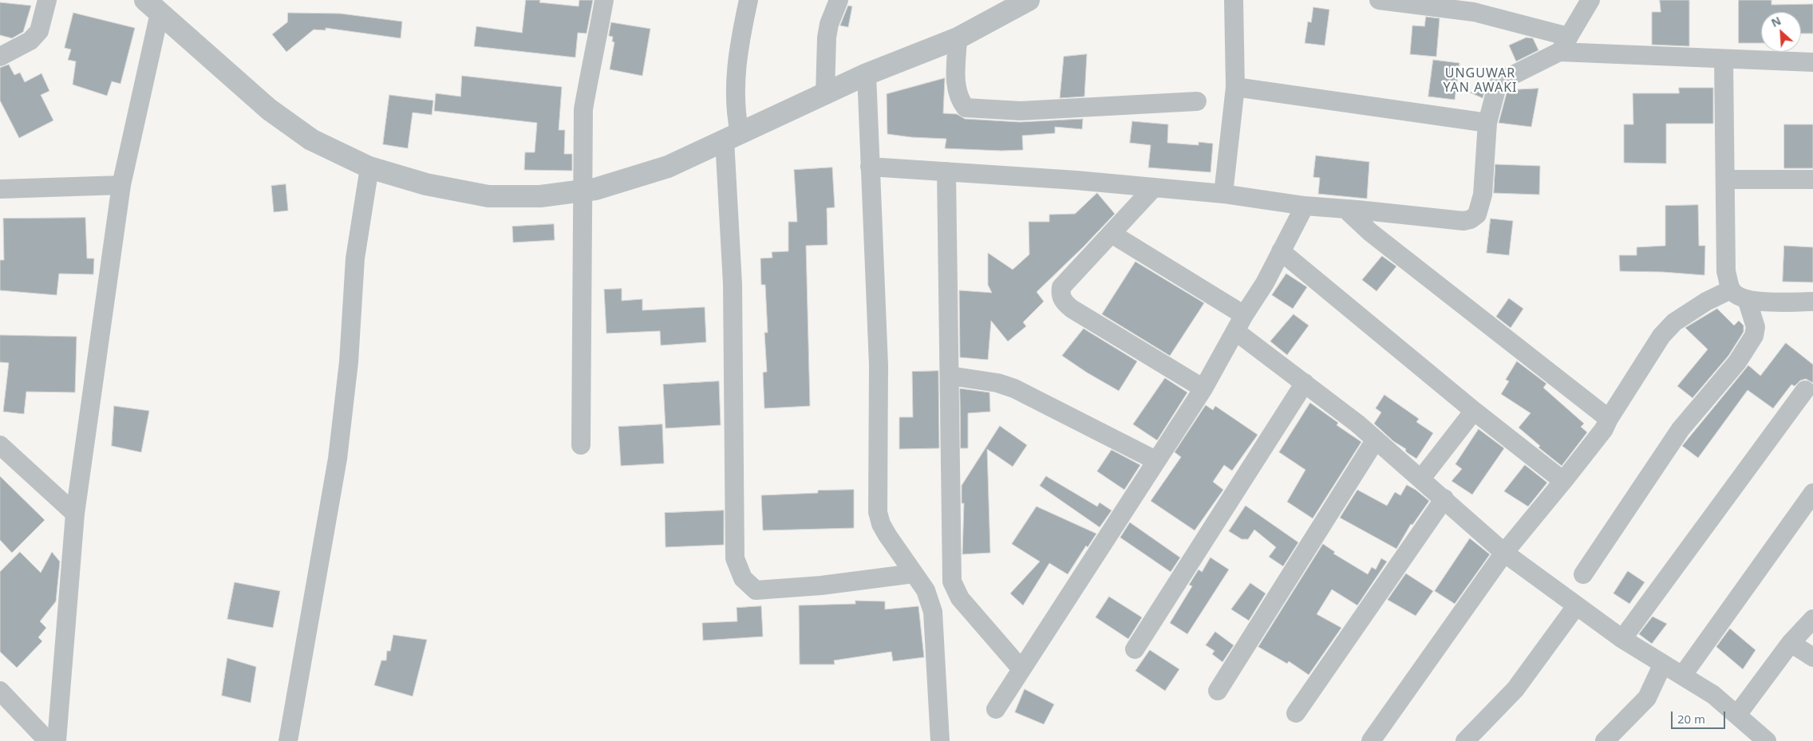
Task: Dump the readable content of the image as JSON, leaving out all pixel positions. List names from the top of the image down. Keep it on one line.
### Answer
{"districts":["UNGUWAR YAN AWAKI"],"scale_bar":"20 m","north":"top left"}
